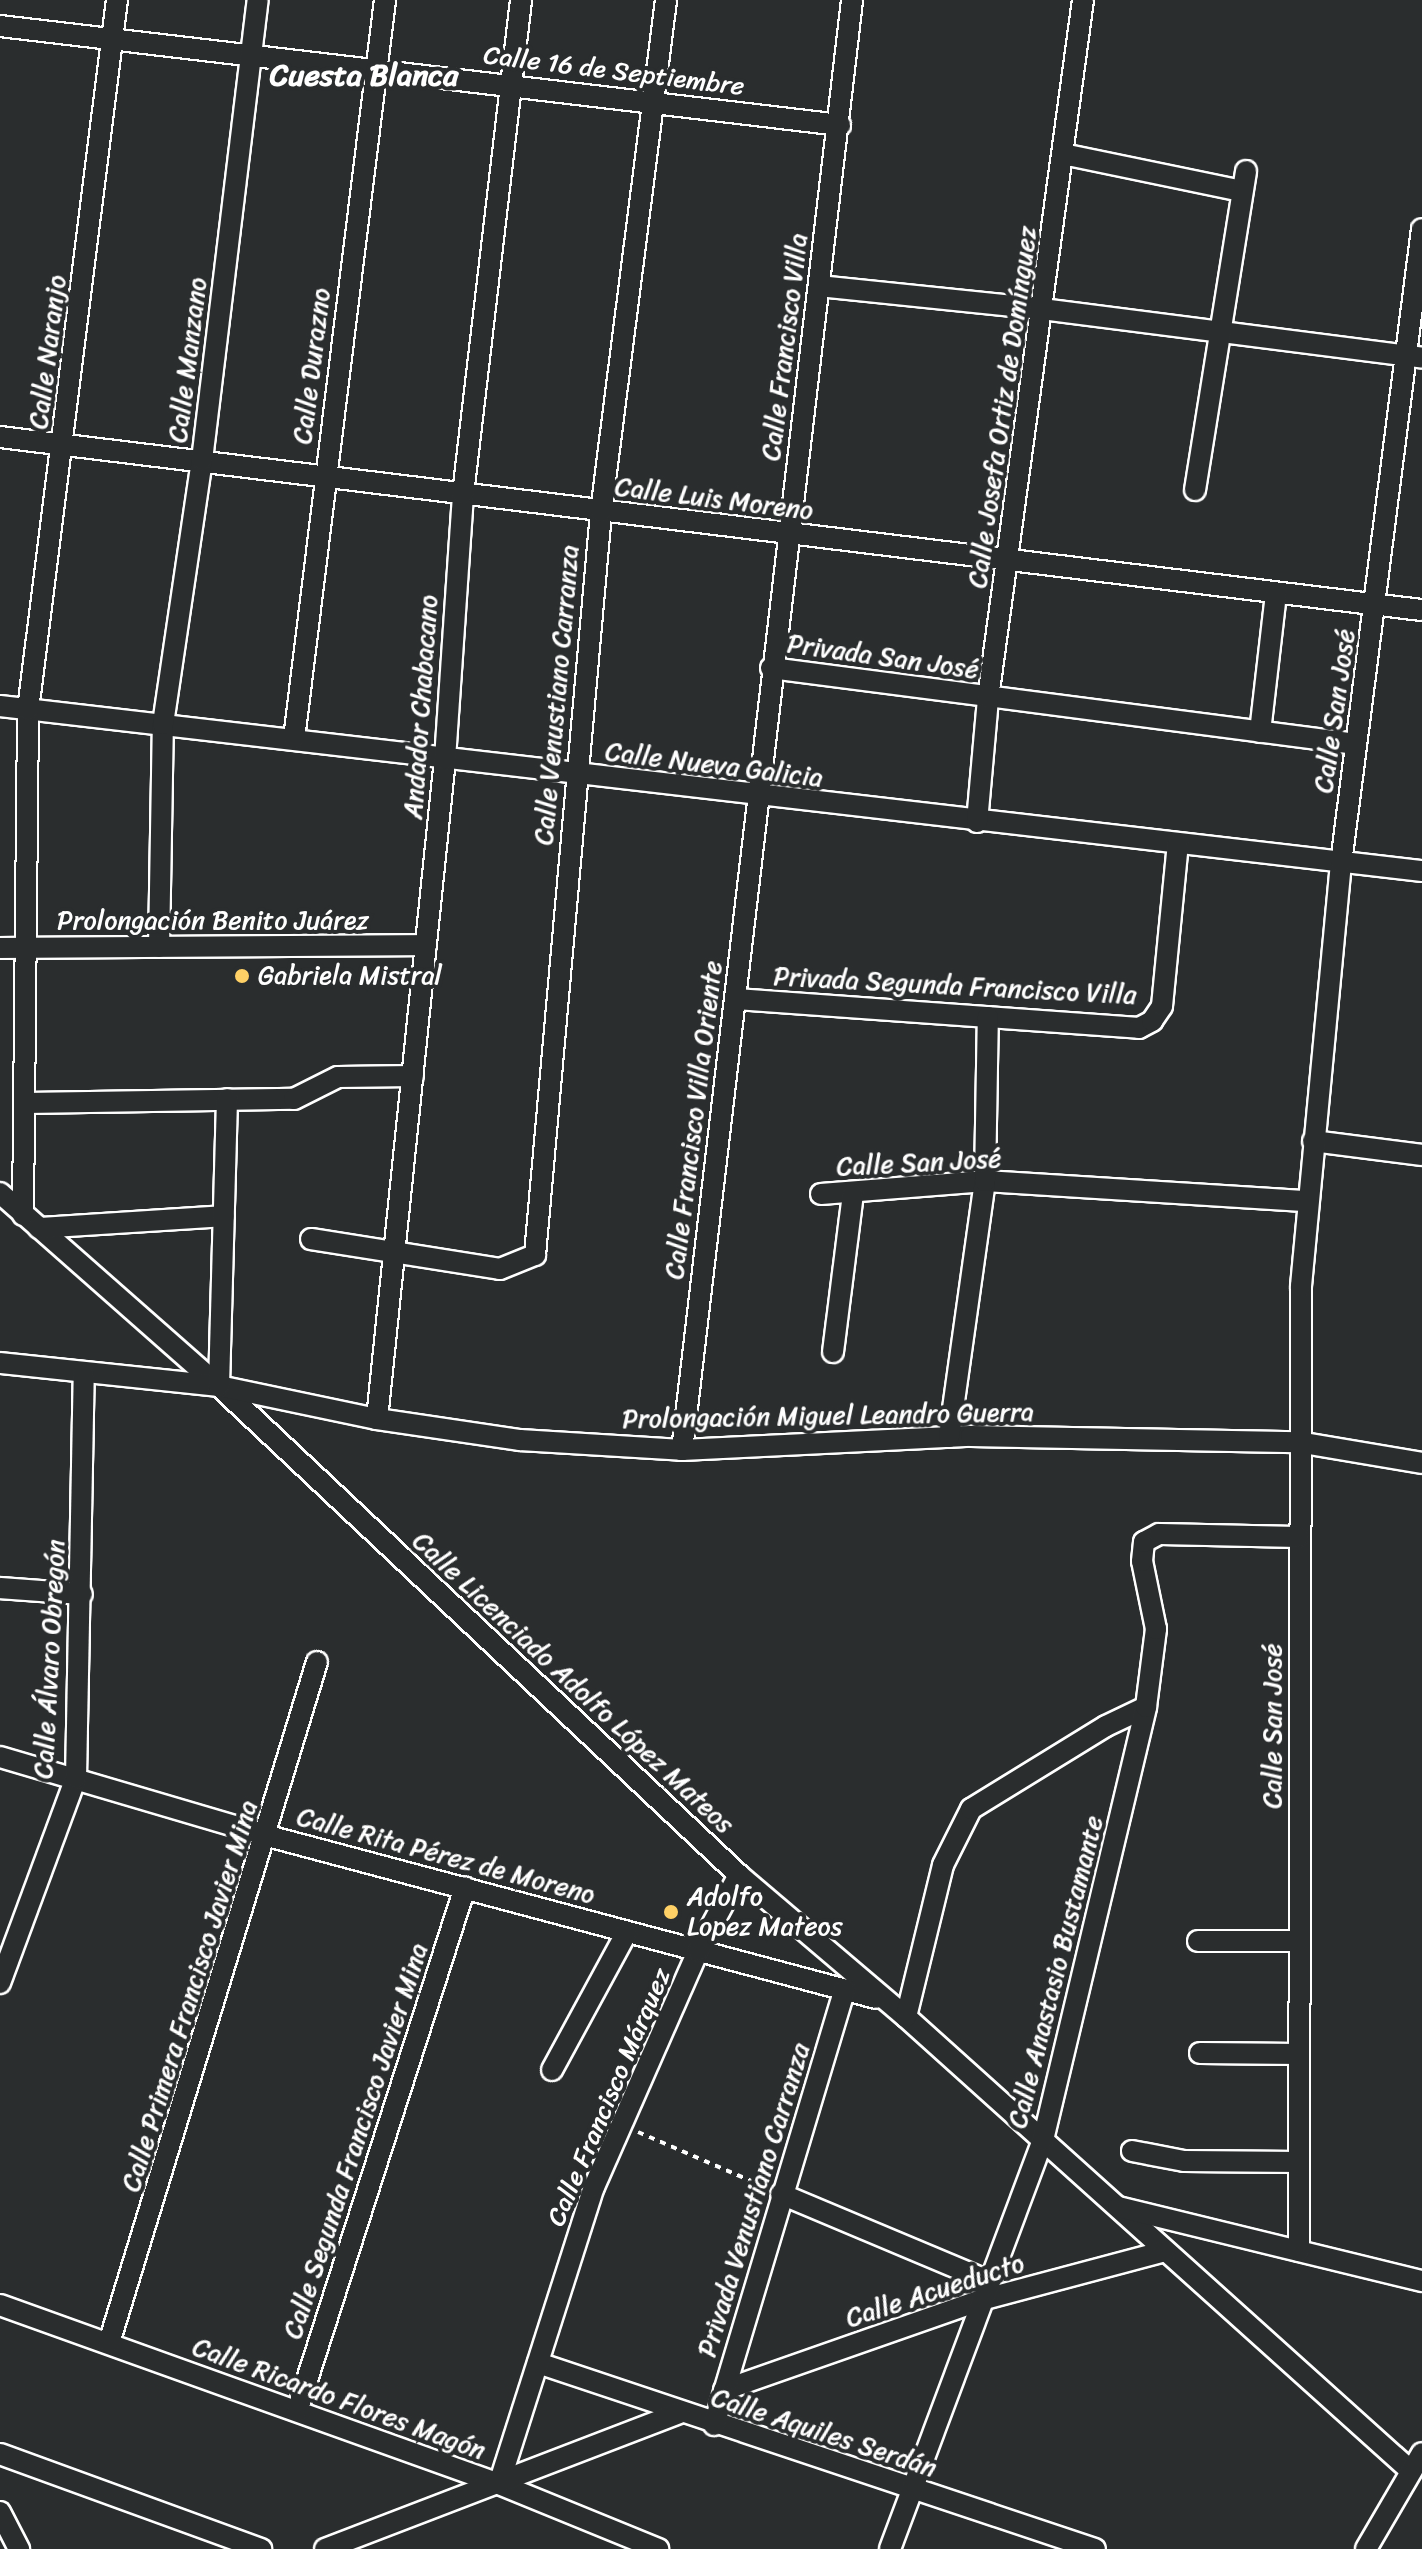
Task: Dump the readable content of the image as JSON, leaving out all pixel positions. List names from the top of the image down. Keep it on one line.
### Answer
{"streets":{"street":["Calle 16 de Septiembre","Calle Francisco Villa","Calle Naranjo","Calle Manzano","Calle Durazno","Calle Josefa Ortiz de Domínguez","Calle Luis Moreno","Privada San José","Calle Venustiano Carranza","Andador Chabacano","Calle San José","Calle Nueva Galicia","Prolongación Benito Juárez","Privada Segunda Francisco Villa","Calle Francisco Villa Oriente","Prolongación Miguel Leandro Guerra","Calle Álvaro Obregón","Calle Licenciado Adolfo López Mateos","Calle Rita Pérez de Moreno","Calle Anastasio Bustamante","Calle Primera Francisco Javier Mina","Calle Francisco Márquez","Calle Segunda Francisco Javier Mina","Privada Venustiano Carranza","Calle Acueducto","Calle Ricardo Flores Magón","Calle Aquiles Serdán"]},"crossings":[["Calle 16 de Septiembre","Calle Francisco Villa"],["Calle 16 de Septiembre","Calle Naranjo"],["Calle 16 de Septiembre","Calle Manzano"],["Calle 16 de Septiembre","Calle Durazno"],["Calle 16 de Septiembre","Calle Venustiano Carranza"],["Calle 16 de Septiembre","Andador Chabacano"],["Calle Francisco Villa","Calle Luis Moreno"],["Calle Francisco Villa","Privada San José"],["Calle Francisco Villa","Calle Nueva Galicia"],["Calle Francisco Villa","Calle Francisco Villa Oriente"],["Calle Naranjo","Calle Luis Moreno"],["Calle Naranjo","Calle Nueva Galicia"],["Calle Naranjo","Prolongación Benito Juárez"],["Calle Naranjo","Calle Licenciado Adolfo López Mateos"],["Calle Manzano","Calle Luis Moreno"],["Calle Manzano","Calle Nueva Galicia"],["Calle Manzano","Prolongación Benito Juárez"],["Calle Durazno","Calle Luis Moreno"],["Calle Durazno","Calle Nueva Galicia"],["Calle Josefa Ortiz de Domínguez","Calle Luis Moreno"],["Calle Josefa Ortiz de Domínguez","Privada San José"],["Calle Josefa Ortiz de Domínguez","Calle Nueva Galicia"],["Calle Luis Moreno","Calle Venustiano Carranza"],["Calle Luis Moreno","Andador Chabacano"],["Calle Luis Moreno","Calle San José"],["Calle Venustiano Carranza","Andador Chabacano"],["Calle Venustiano Carranza","Calle Nueva Galicia"],["Andador Chabacano","Calle Nueva Galicia"],["Andador Chabacano","Prolongación Benito Juárez"],["Andador Chabacano","Prolongación Miguel Leandro Guerra"],["Calle San José","Calle Nueva Galicia"],["Calle San José","Prolongación Miguel Leandro Guerra"],["Calle San José","Calle Anastasio Bustamante"],["Calle Nueva Galicia","Privada Segunda Francisco Villa"],["Calle Nueva Galicia","Calle Francisco Villa Oriente"],["Privada Segunda Francisco Villa","Calle Francisco Villa Oriente"],["Calle Francisco Villa Oriente","Prolongación Miguel Leandro Guerra"],["Prolongación Miguel Leandro Guerra","Calle Álvaro Obregón"],["Prolongación Miguel Leandro Guerra","Calle Licenciado Adolfo López Mateos"],["Calle Álvaro Obregón","Calle Rita Pérez de Moreno"],["Calle Licenciado Adolfo López Mateos","Calle Rita Pérez de Moreno"],["Calle Licenciado Adolfo López Mateos","Calle Anastasio Bustamante"],["Calle Licenciado Adolfo López Mateos","Calle Francisco Márquez"],["Calle Licenciado Adolfo López Mateos","Calle Acueducto"],["Calle Rita Pérez de Moreno","Calle Primera Francisco Javier Mina"],["Calle Rita Pérez de Moreno","Calle Francisco Márquez"],["Calle Rita Pérez de Moreno","Calle Segunda Francisco Javier Mina"],["Calle Rita Pérez de Moreno","Privada Venustiano Carranza"],["Calle Anastasio Bustamante","Calle Acueducto"],["Calle Anastasio Bustamante","Calle Aquiles Serdán"],["Calle Primera Francisco Javier Mina","Calle Ricardo Flores Magón"],["Calle Francisco Márquez","Calle Ricardo Flores Magón"],["Calle Francisco Márquez","Calle Aquiles Serdán"],["Calle Segunda Francisco Javier Mina","Calle Ricardo Flores Magón"],["Privada Venustiano Carranza","Calle Acueducto"],["Privada Venustiano Carranza","Calle Aquiles Serdán"]],"districts":["Cuesta Blanca"],"places":["Gabriela Mistral","Adolfo Lopez Mateos"]}
